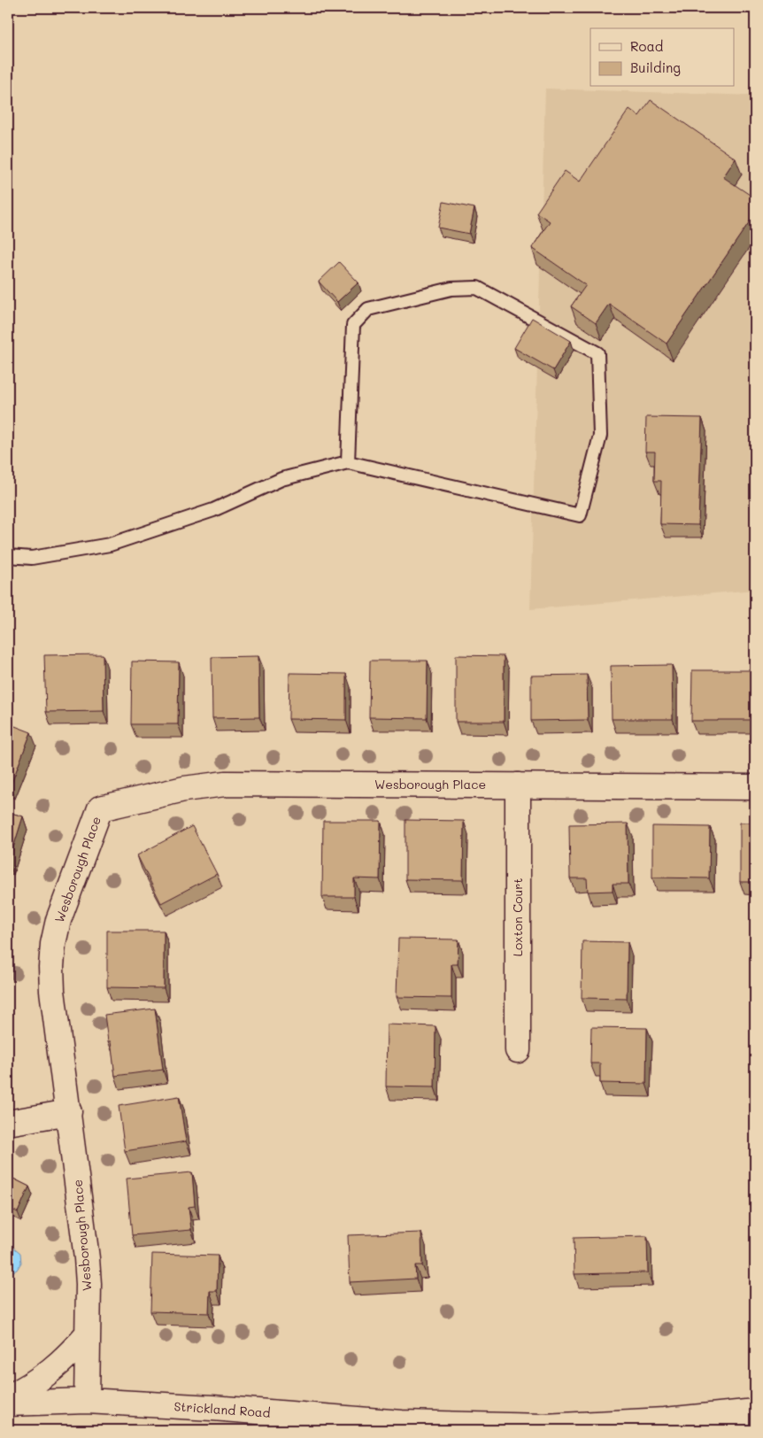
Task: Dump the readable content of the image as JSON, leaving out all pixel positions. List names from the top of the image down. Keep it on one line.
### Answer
{"streets":{"street":["Wesborough Place","Loxton Court","Strickland Road"]},"crossings":[["Wesborough Place","Loxton Court"],["Wesborough Place","Strickland Road"]],"legend":["Road","Building"]}
